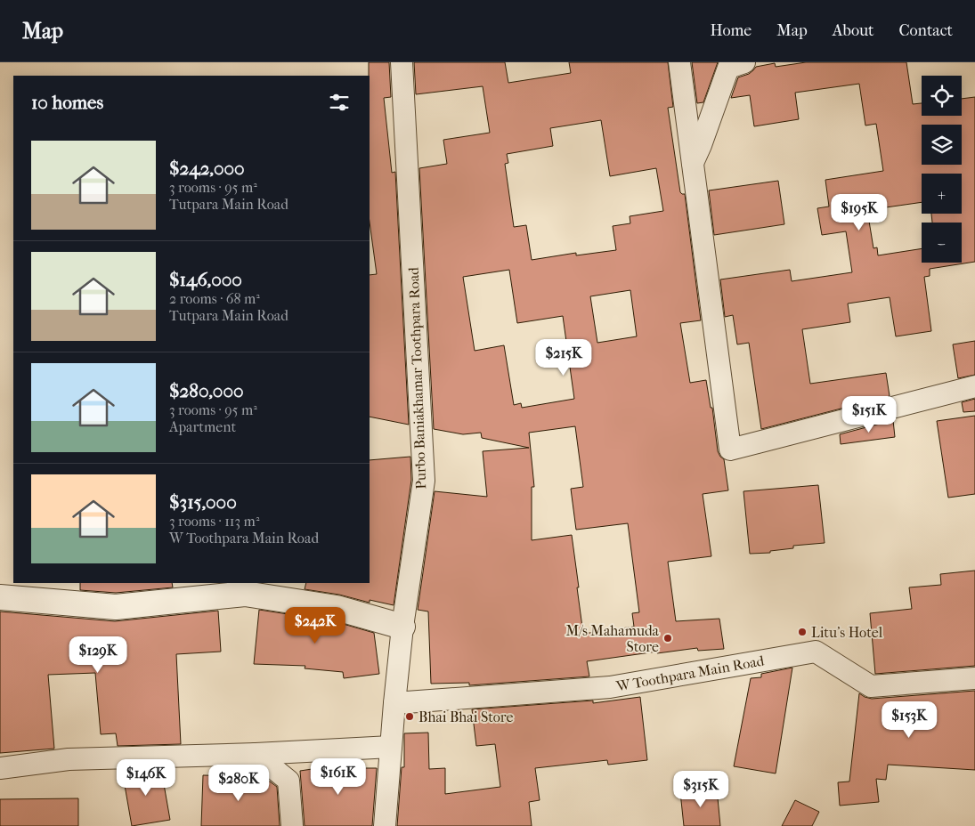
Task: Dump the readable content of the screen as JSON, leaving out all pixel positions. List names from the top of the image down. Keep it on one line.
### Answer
{"streets":{"street":["Purbo Baniakhamar Toothpara Road","W Toothpara Main Road"]},"crossings":[["Purbo Baniakhamar Toothpara Road","W Toothpara Main Road"]],"places":["Litu's Hotel","M/s Mahamuda Store","Bhai Bhai Store"],"page":{"header":"Map","nav":["Home","Map","About","Contact"],"map_buttons":["+","−"],"heading":"10 homes","list":[{"name":"$242,000","note":"3 rooms · 95 m² · Tutpara Main Road"},{"name":"$146,000","note":"2 rooms · 68 m² · Tutpara Main Road"},{"name":"$280,000","note":"3 rooms · 95 m² · Apartment"},{"name":"$315,000","note":"3 rooms · 113 m² · W Toothpara Main Road"}],"price":["$195K","$215K","$151K","$242K","$129K","$153K","$161K","$146K","$280K","$315K"]}}
